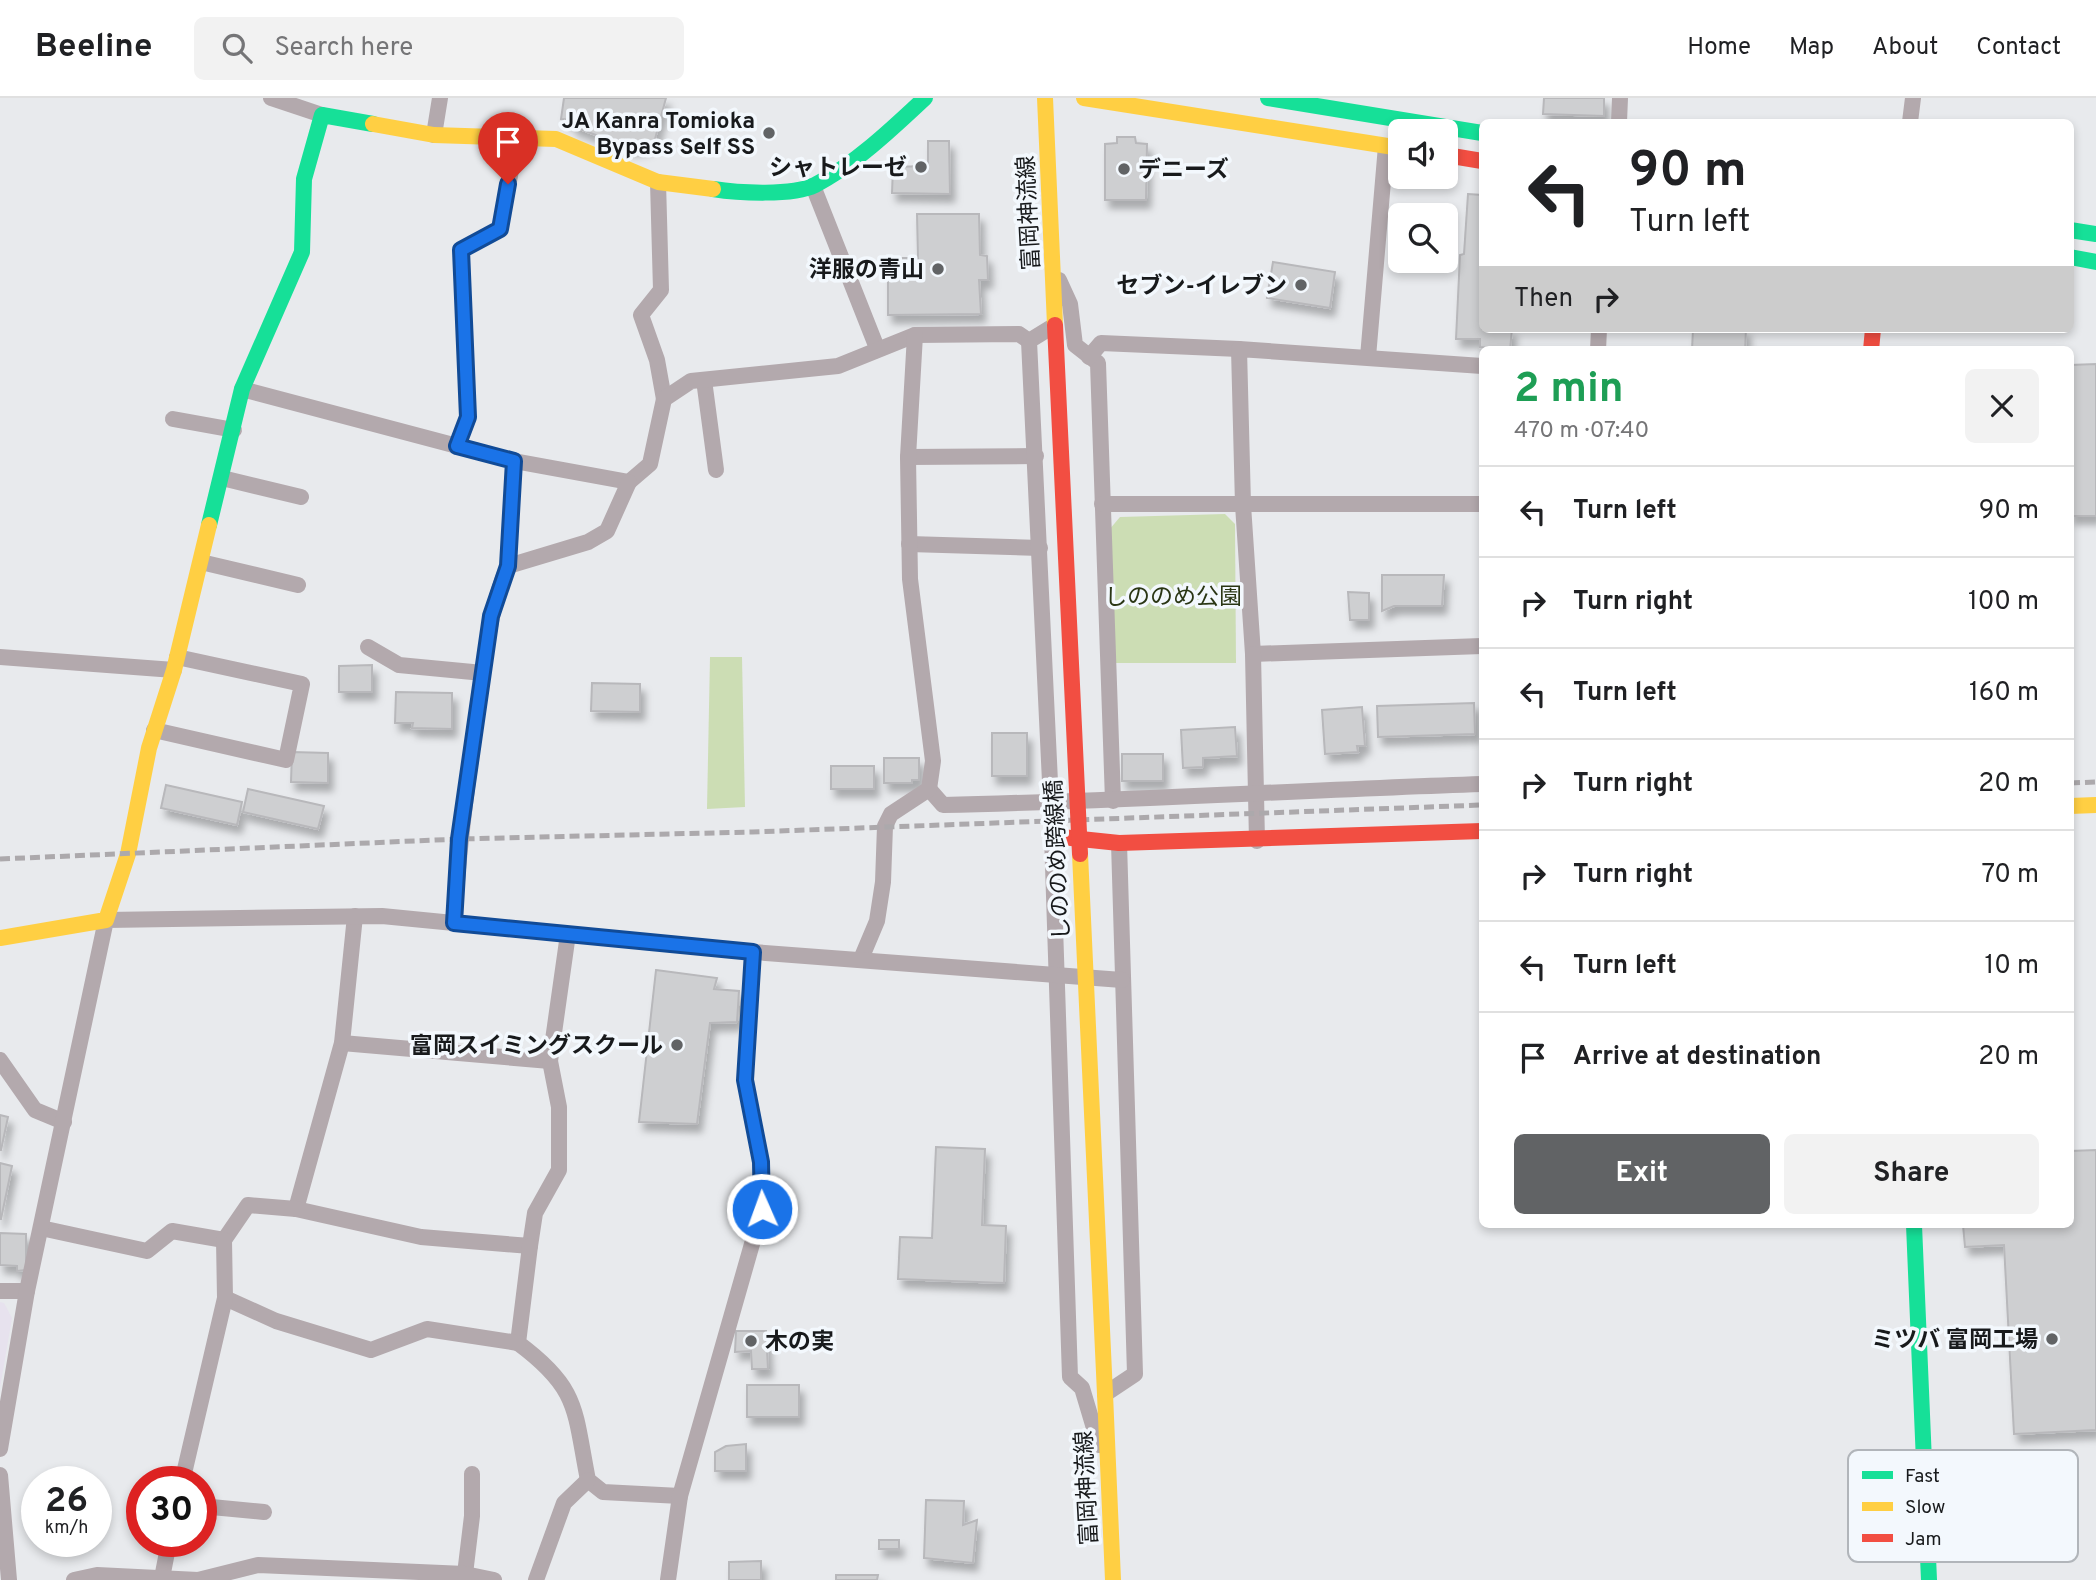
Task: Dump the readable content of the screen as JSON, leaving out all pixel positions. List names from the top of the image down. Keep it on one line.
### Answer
{"streets":{"main road":["富岡神流線","しののめ跨線橋"]},"crossings":[["富岡神流線","しののめ跨線橋"]],"parks":["しののめ公園"],"places":["JA Kanra Tomioka Bypass Self SS","シャトレーゼ","デニーズ","洋服の青山","セブン-イレブン","富岡スイミングスクール","ミツバ 富岡工場","木の実"],"legend":["Fast","Slow","Jam"],"page":{"header":"Beeline","search":"Search here","nav":["Home","Map","About","Contact"],"turn":["90 m","Turn left"],"then":"Then","heading":["2 min","470 m · 07:40"],"list":[{"name":"Turn left","value":"90 m"},{"name":"Turn right","value":"100 m"},{"name":"Turn left","value":"160 m"},{"name":"Turn right","value":"20 m"},{"name":"Turn right","value":"70 m"},{"name":"Turn left","value":"10 m"},{"name":"Arrive at destination","value":"20 m"}],"buttons":["Exit","Share"],"speed":"26 km/h","limit":"30"}}
